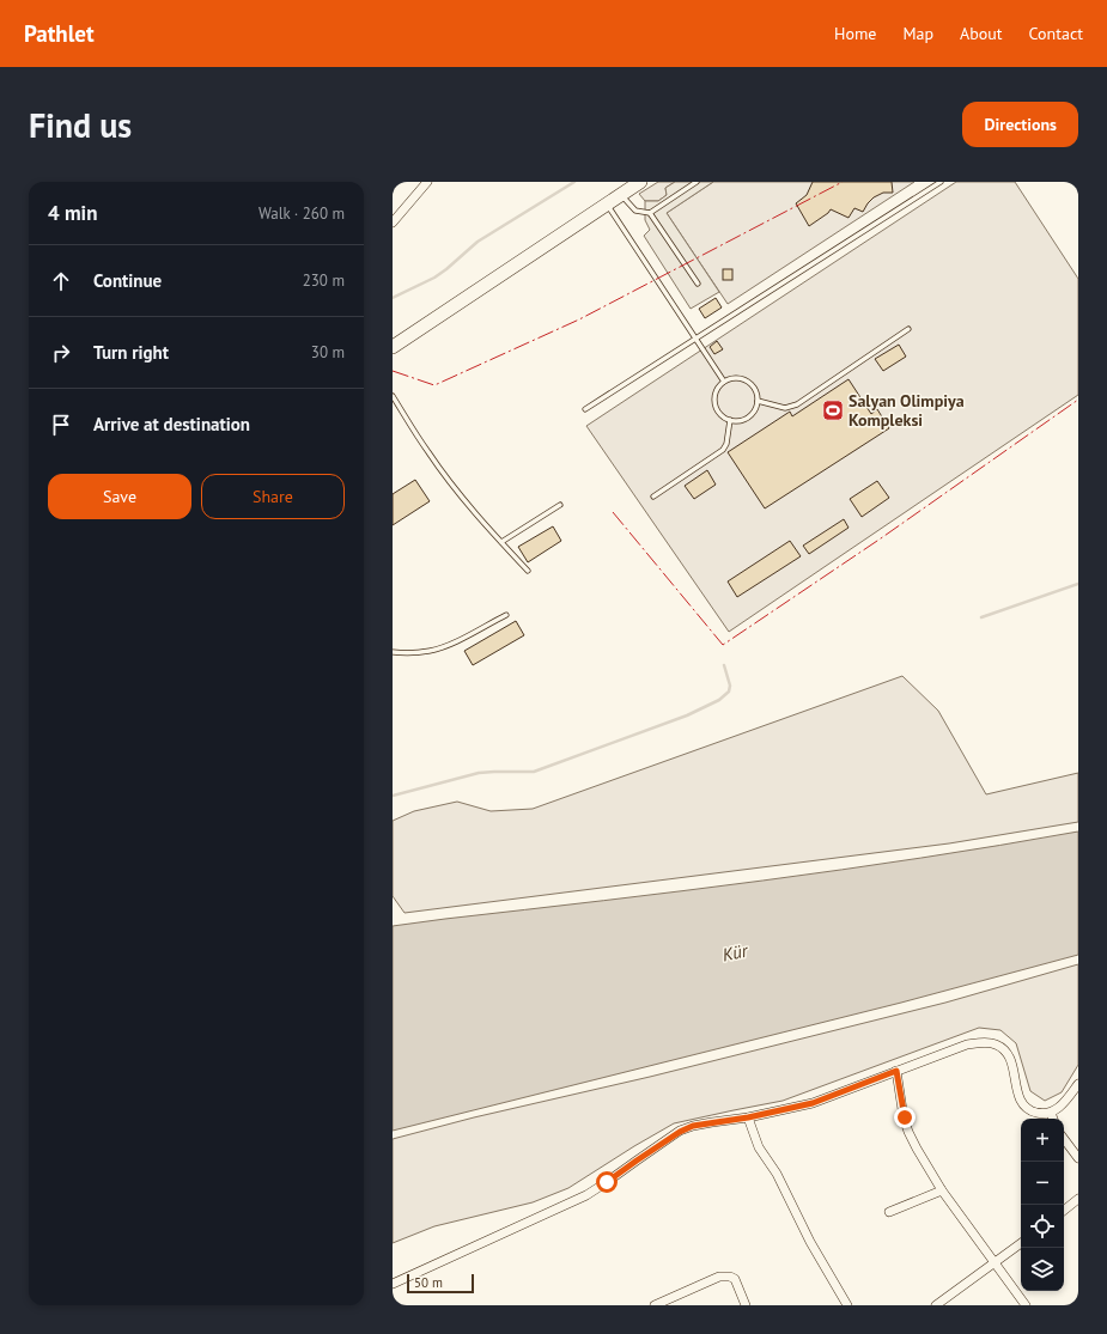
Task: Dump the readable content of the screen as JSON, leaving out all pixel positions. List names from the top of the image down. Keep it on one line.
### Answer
{"water":["Kür"],"places":{"sports":["Salyan Olimpiya Kompleksi"]},"scale_bar":"50 m","page":{"header":"Pathlet","nav":["Home","Map","About","Contact"],"buttons":["Directions",["Save","Share"]],"title":"Find us","heading":["4 min","Walk · 260 m"],"list":[["Continue","230 m"],["Turn right","30 m"],"Arrive at destination"],"map_buttons":["+","−"],"scale":"50 m"}}
